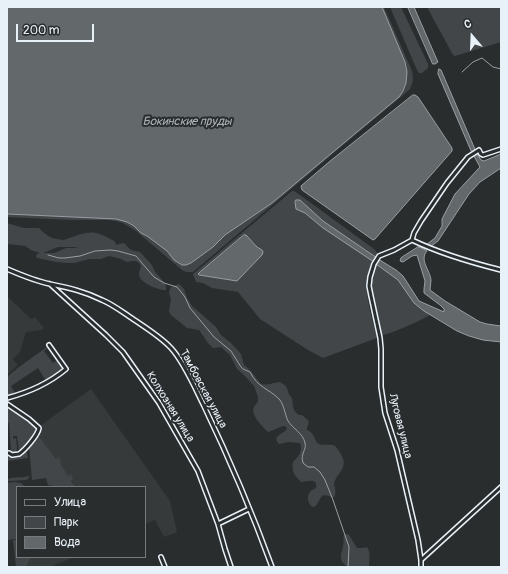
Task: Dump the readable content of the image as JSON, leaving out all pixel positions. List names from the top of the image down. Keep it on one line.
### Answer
{"streets":{"street":["Тамбовская улица","Колхозная улица","Луговая улица"]},"crossings":[["Тамбовская улица","Колхозная улица"]],"water":["Бокинские пруды"],"legend":["Улица","Парк","Вода"],"scale_bar":"200 m","north":"top"}
